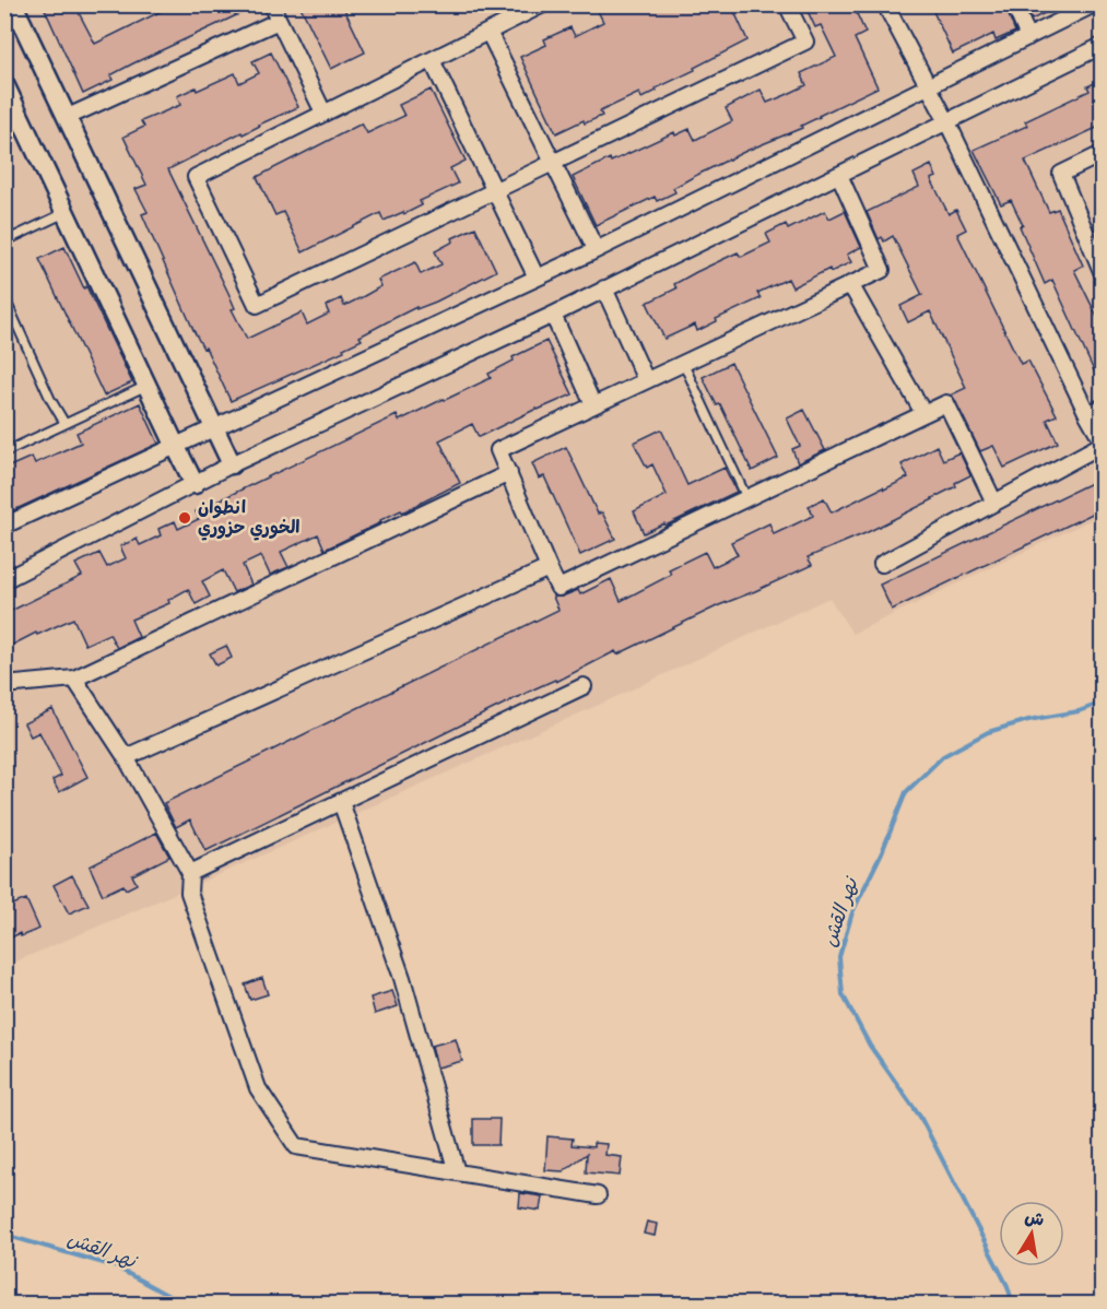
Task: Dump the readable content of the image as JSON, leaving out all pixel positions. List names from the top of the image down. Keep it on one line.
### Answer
{"water":["نهر القش"],"places":["انطوان الخوري حزوري"],"north":"top"}
